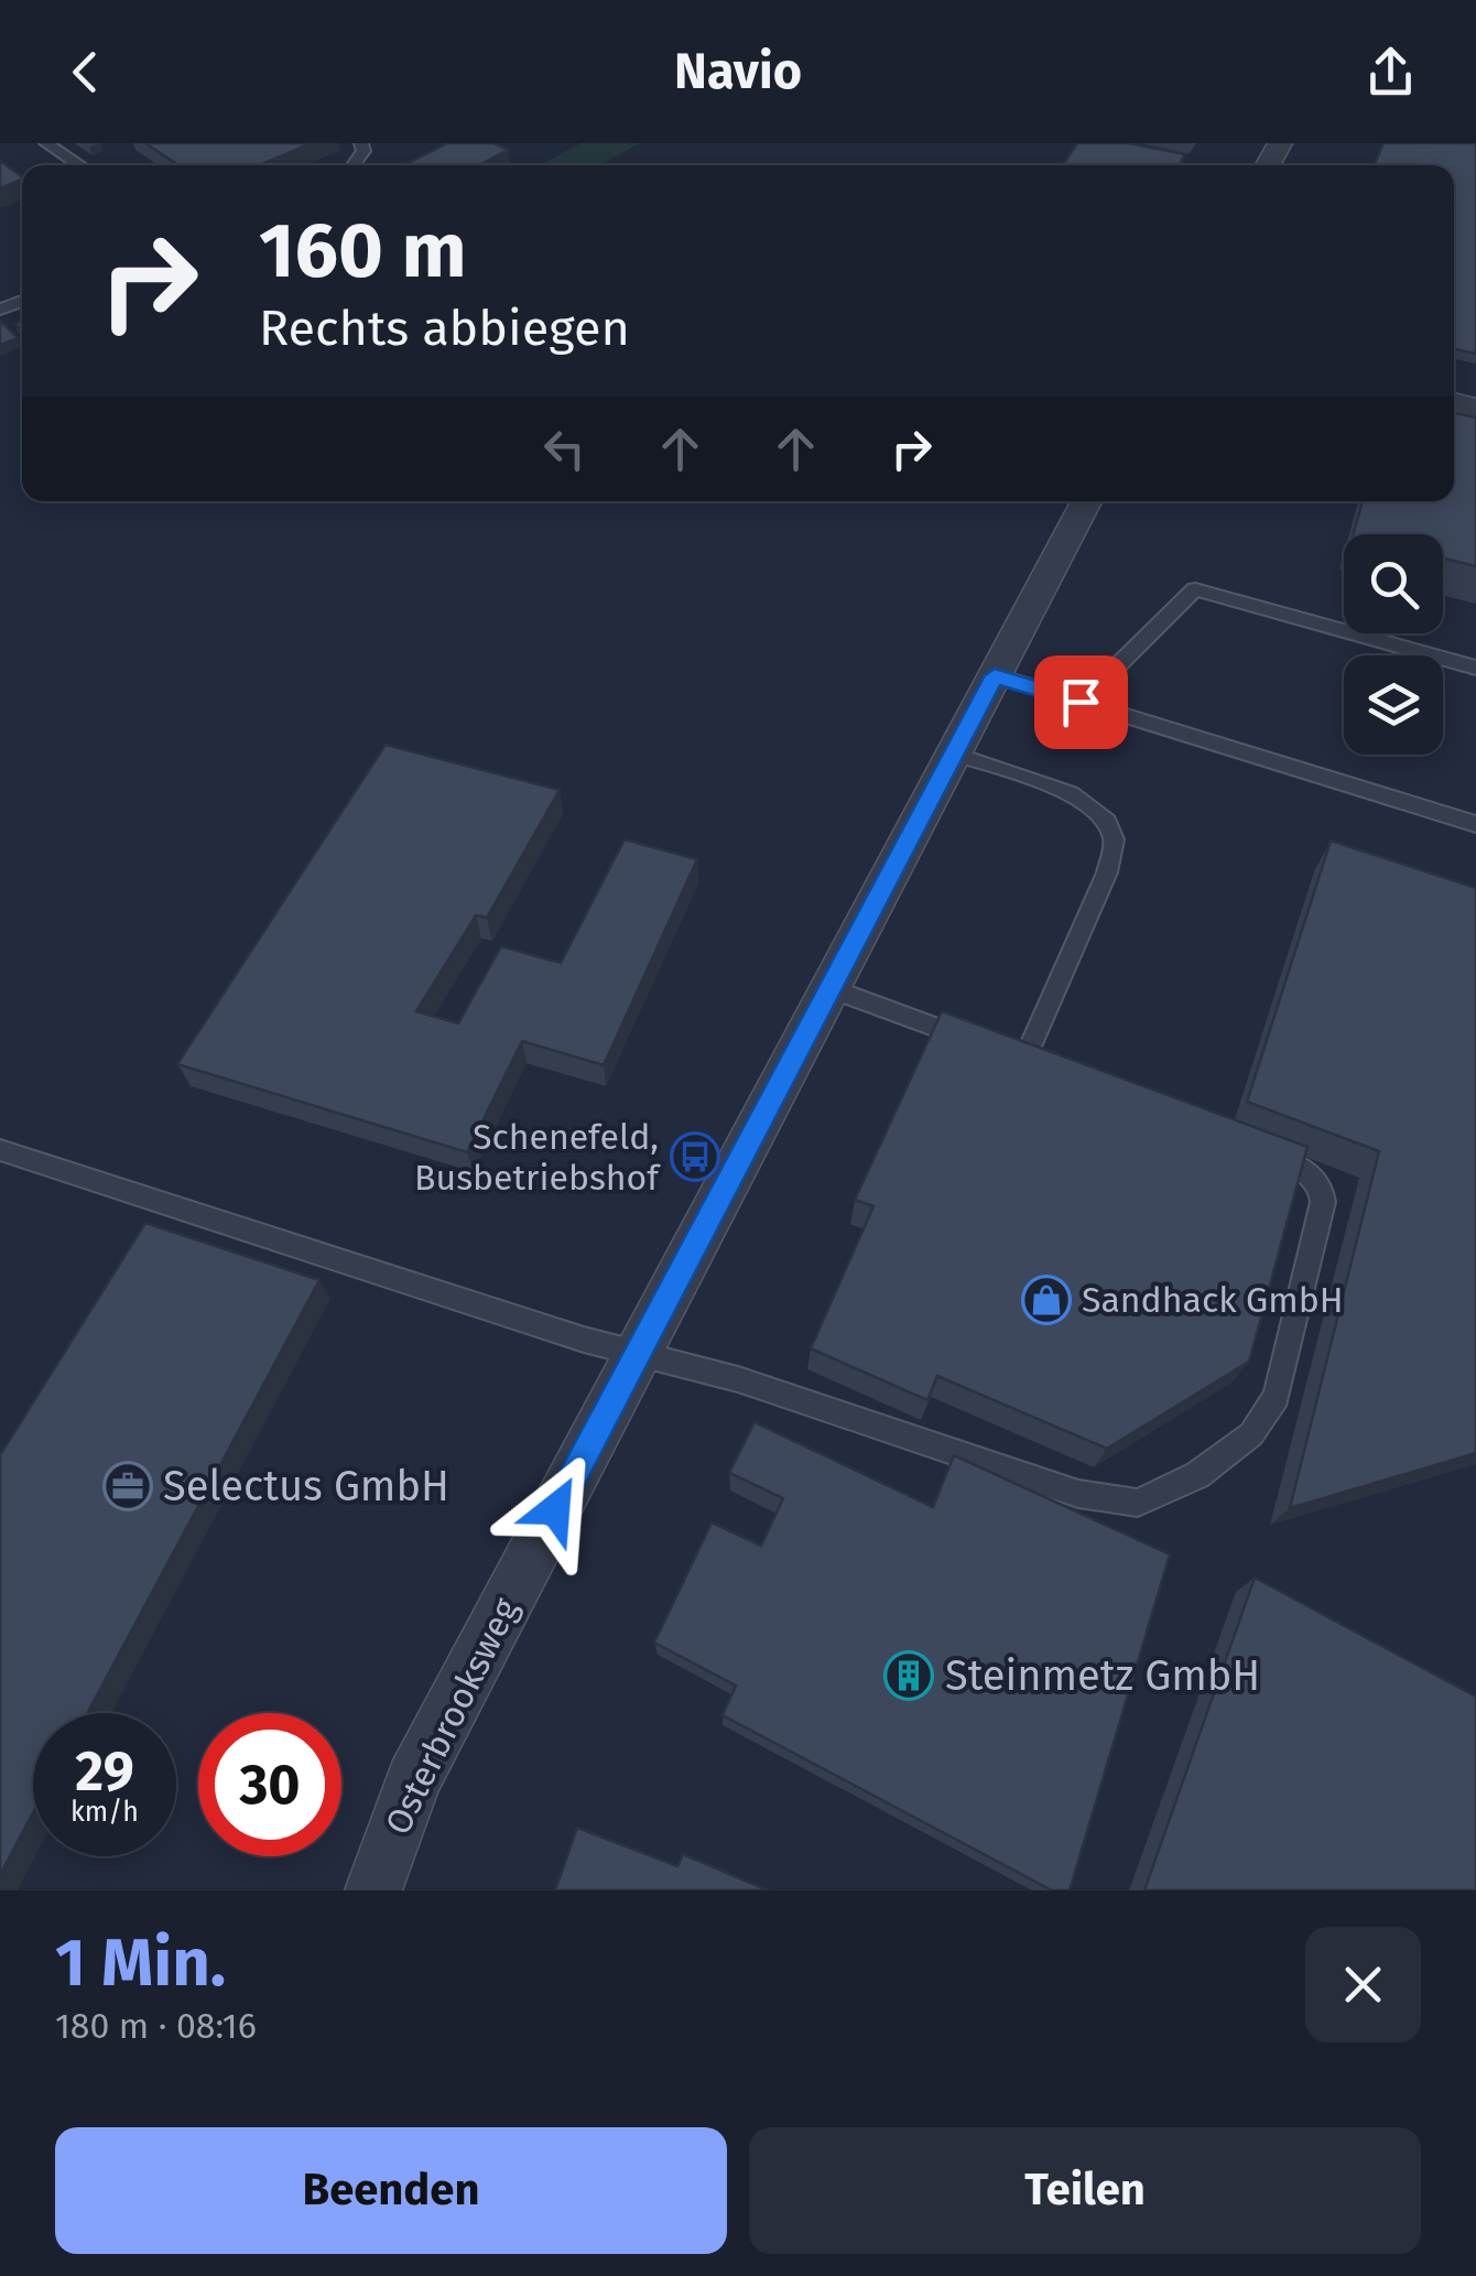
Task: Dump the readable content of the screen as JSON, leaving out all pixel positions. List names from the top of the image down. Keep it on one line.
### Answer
{"streets":{"street":["Osterbrooksweg"]},"places":{"bus stop":["Schenefeld, Busbetriebshof"],"shop":["Sandhack GmbH"],"office":["Selectus GmbH"],"building":["Steinmetz GmbH"]},"page":{"header":"Navio","turn":["160 m","Rechts abbiegen"],"speed":"29 km/h","limit":"30","heading":["1 Min.","180 m · 08:16"],"buttons":["Beenden","Teilen"]}}
